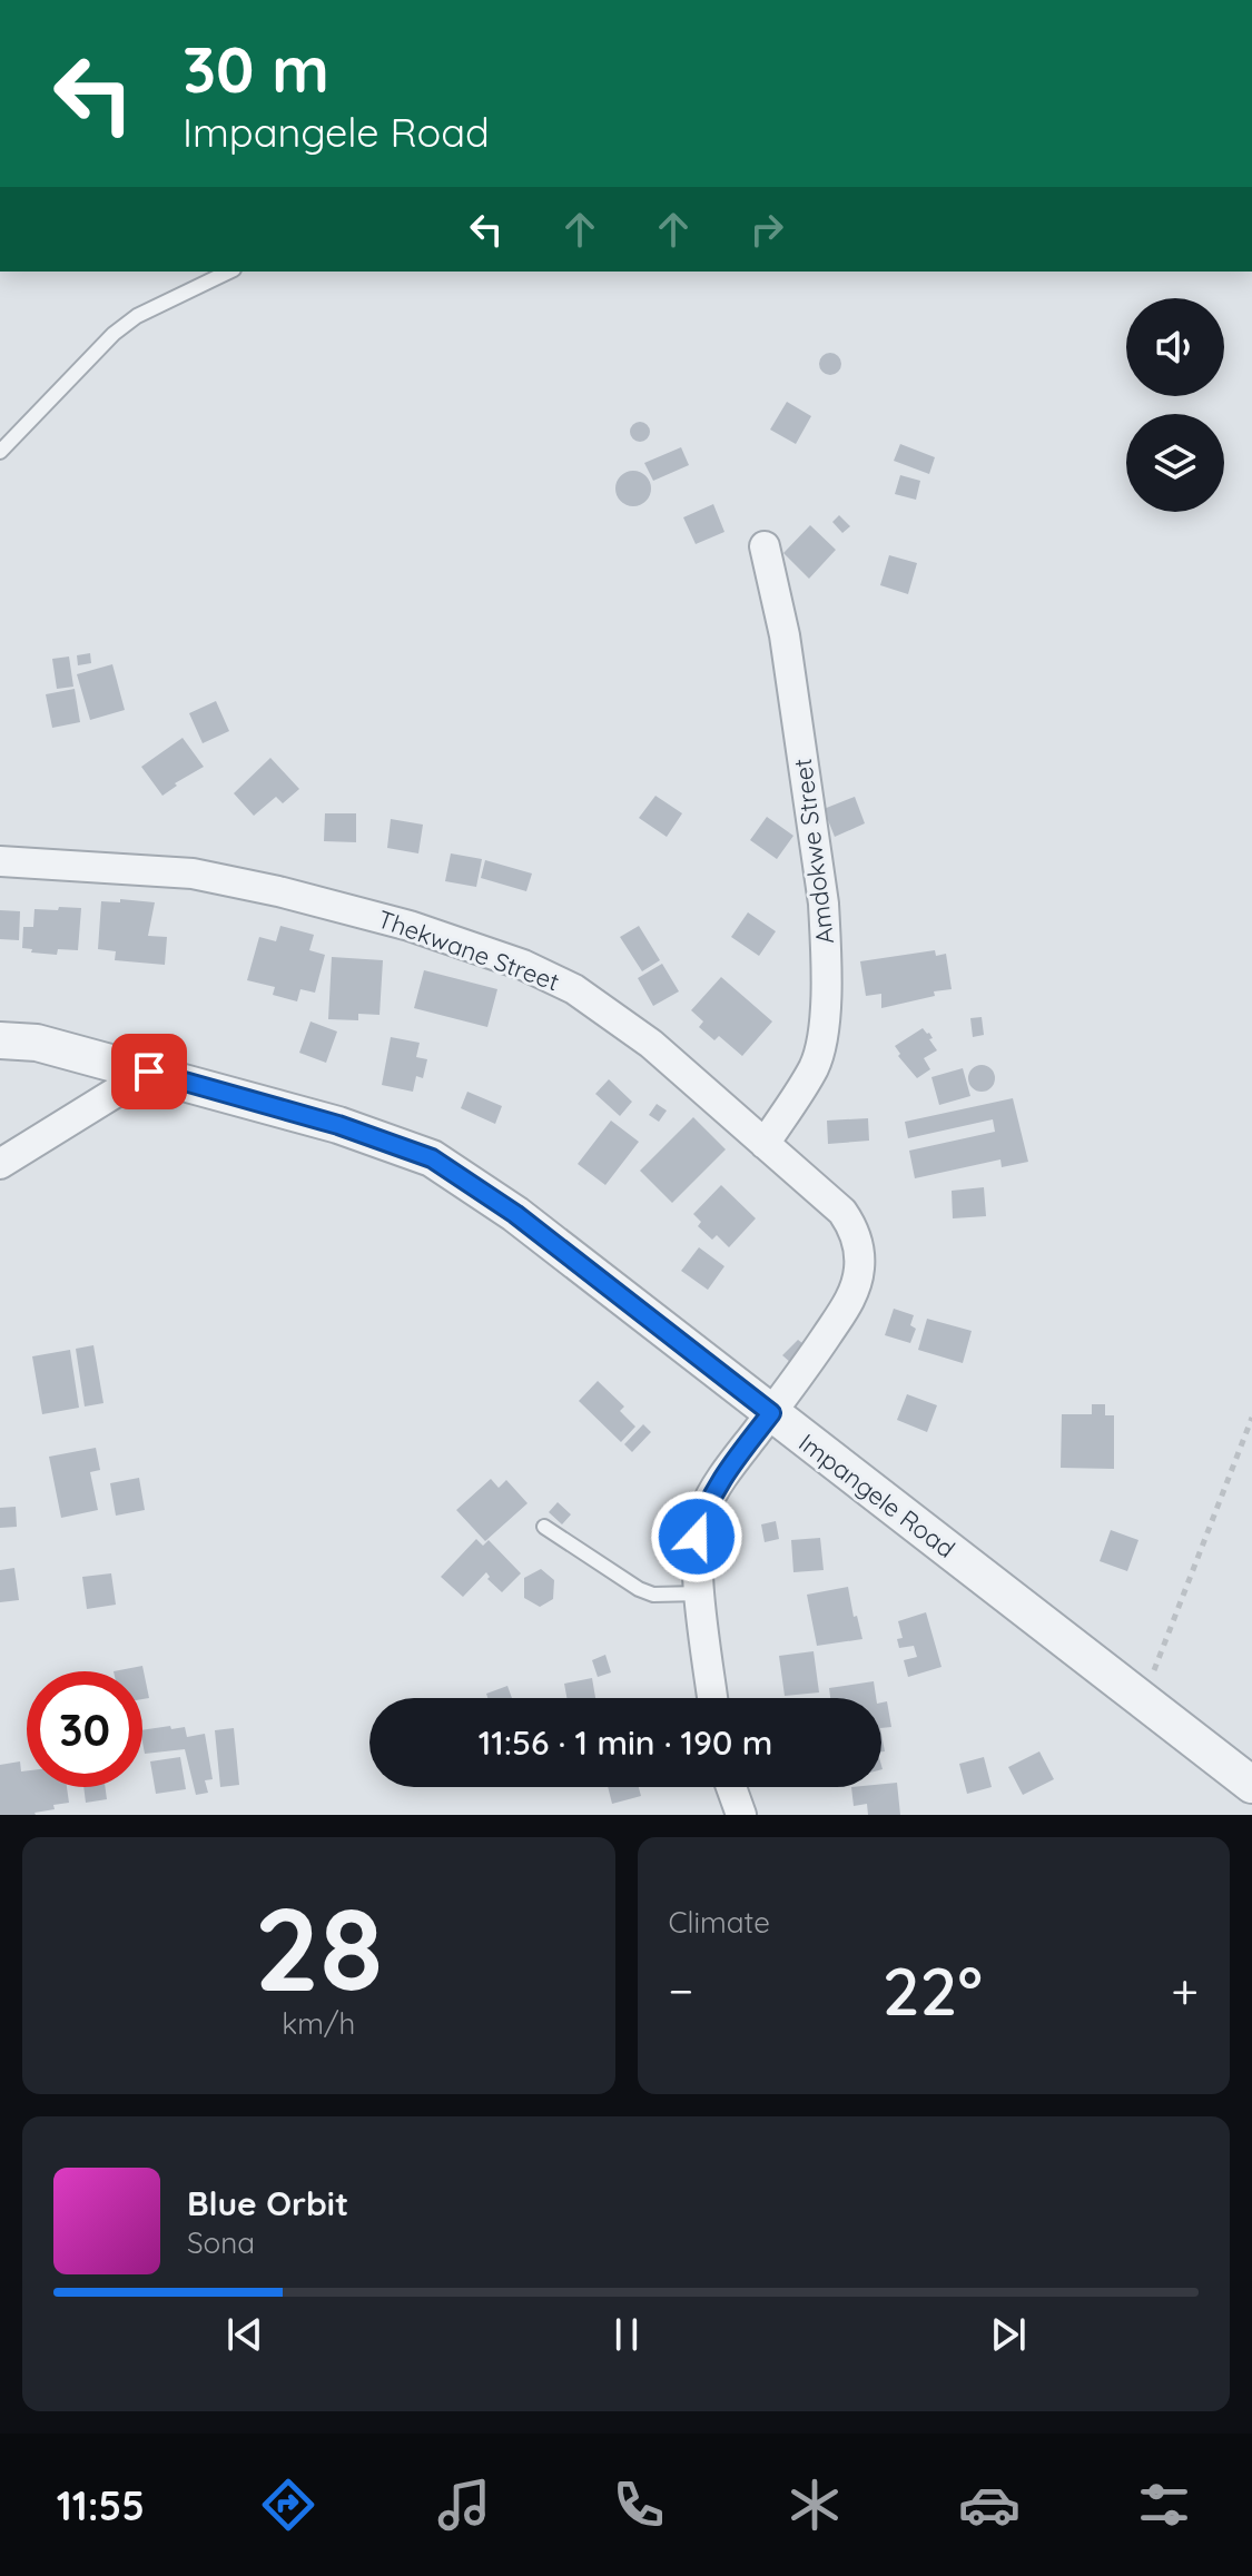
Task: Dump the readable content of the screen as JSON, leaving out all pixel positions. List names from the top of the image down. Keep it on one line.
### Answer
{"streets":{"street":["Amdokwe Street","Thekwane Street","Impangele Road"]},"crossings":[["Amdokwe Street","Thekwane Street"],["Thekwane Street","Impangele Road"]],"page":{"turn":["30 m","Impangele Road"],"limit":"30","trip":"11:56 · 1 min · 190 m","tile":[["28","km/h"],"Climate"],"heat":["−","22°","+"],"song":["Blue Orbit","Sona"],"tabs":"11:55"}}
